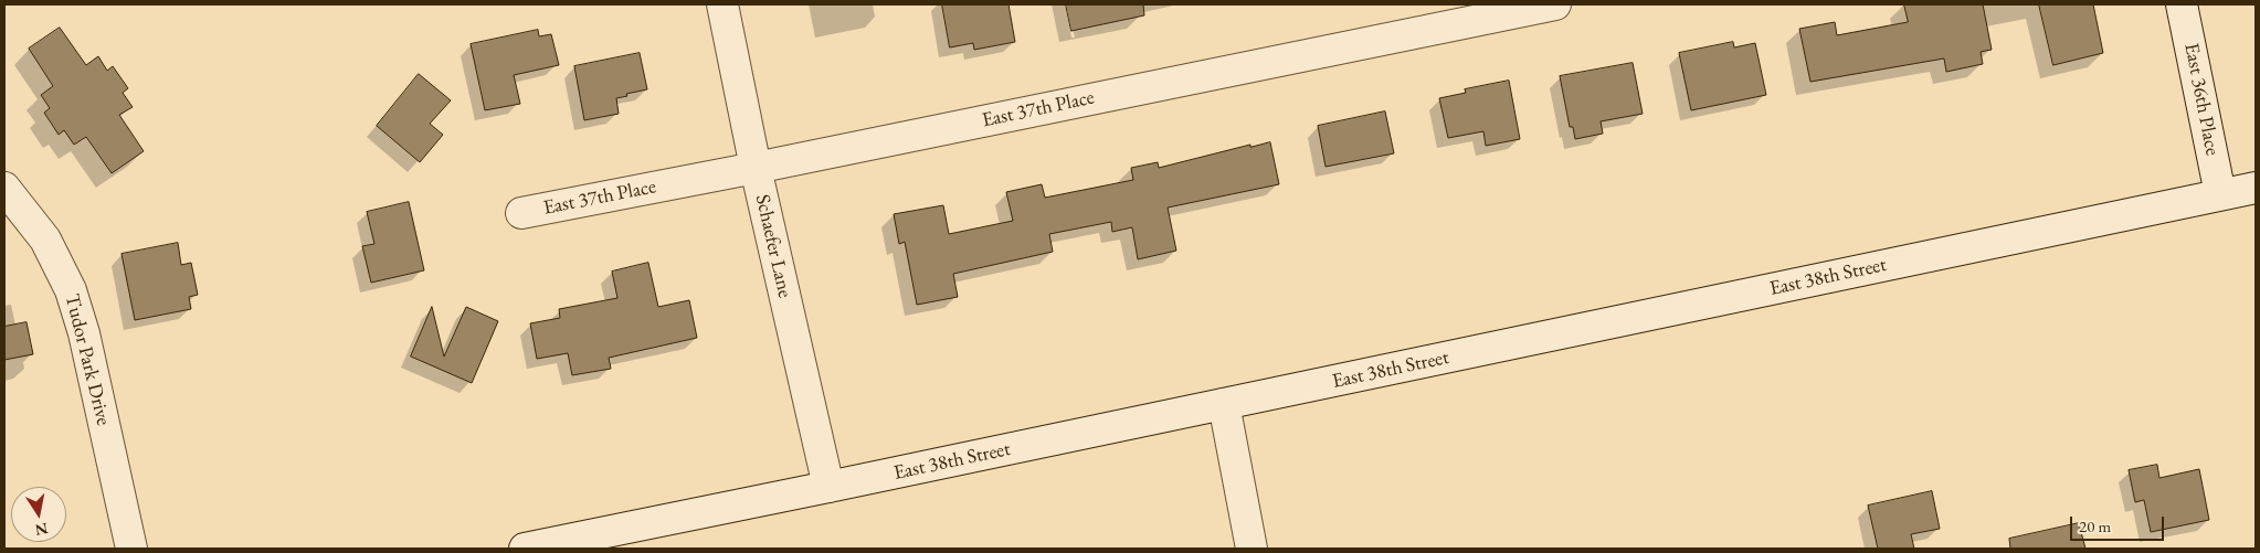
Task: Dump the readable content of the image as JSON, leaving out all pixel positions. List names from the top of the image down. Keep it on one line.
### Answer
{"streets":{"street":["East 36th Place","East 37th Place","Schaefer Lane","East 38th Street","Tudor Park Drive"]},"crossings":[["East 36th Place","East 38th Street"],["East 37th Place","Schaefer Lane"],["Schaefer Lane","East 38th Street"]],"scale_bar":"20 m","north":"bottom"}
